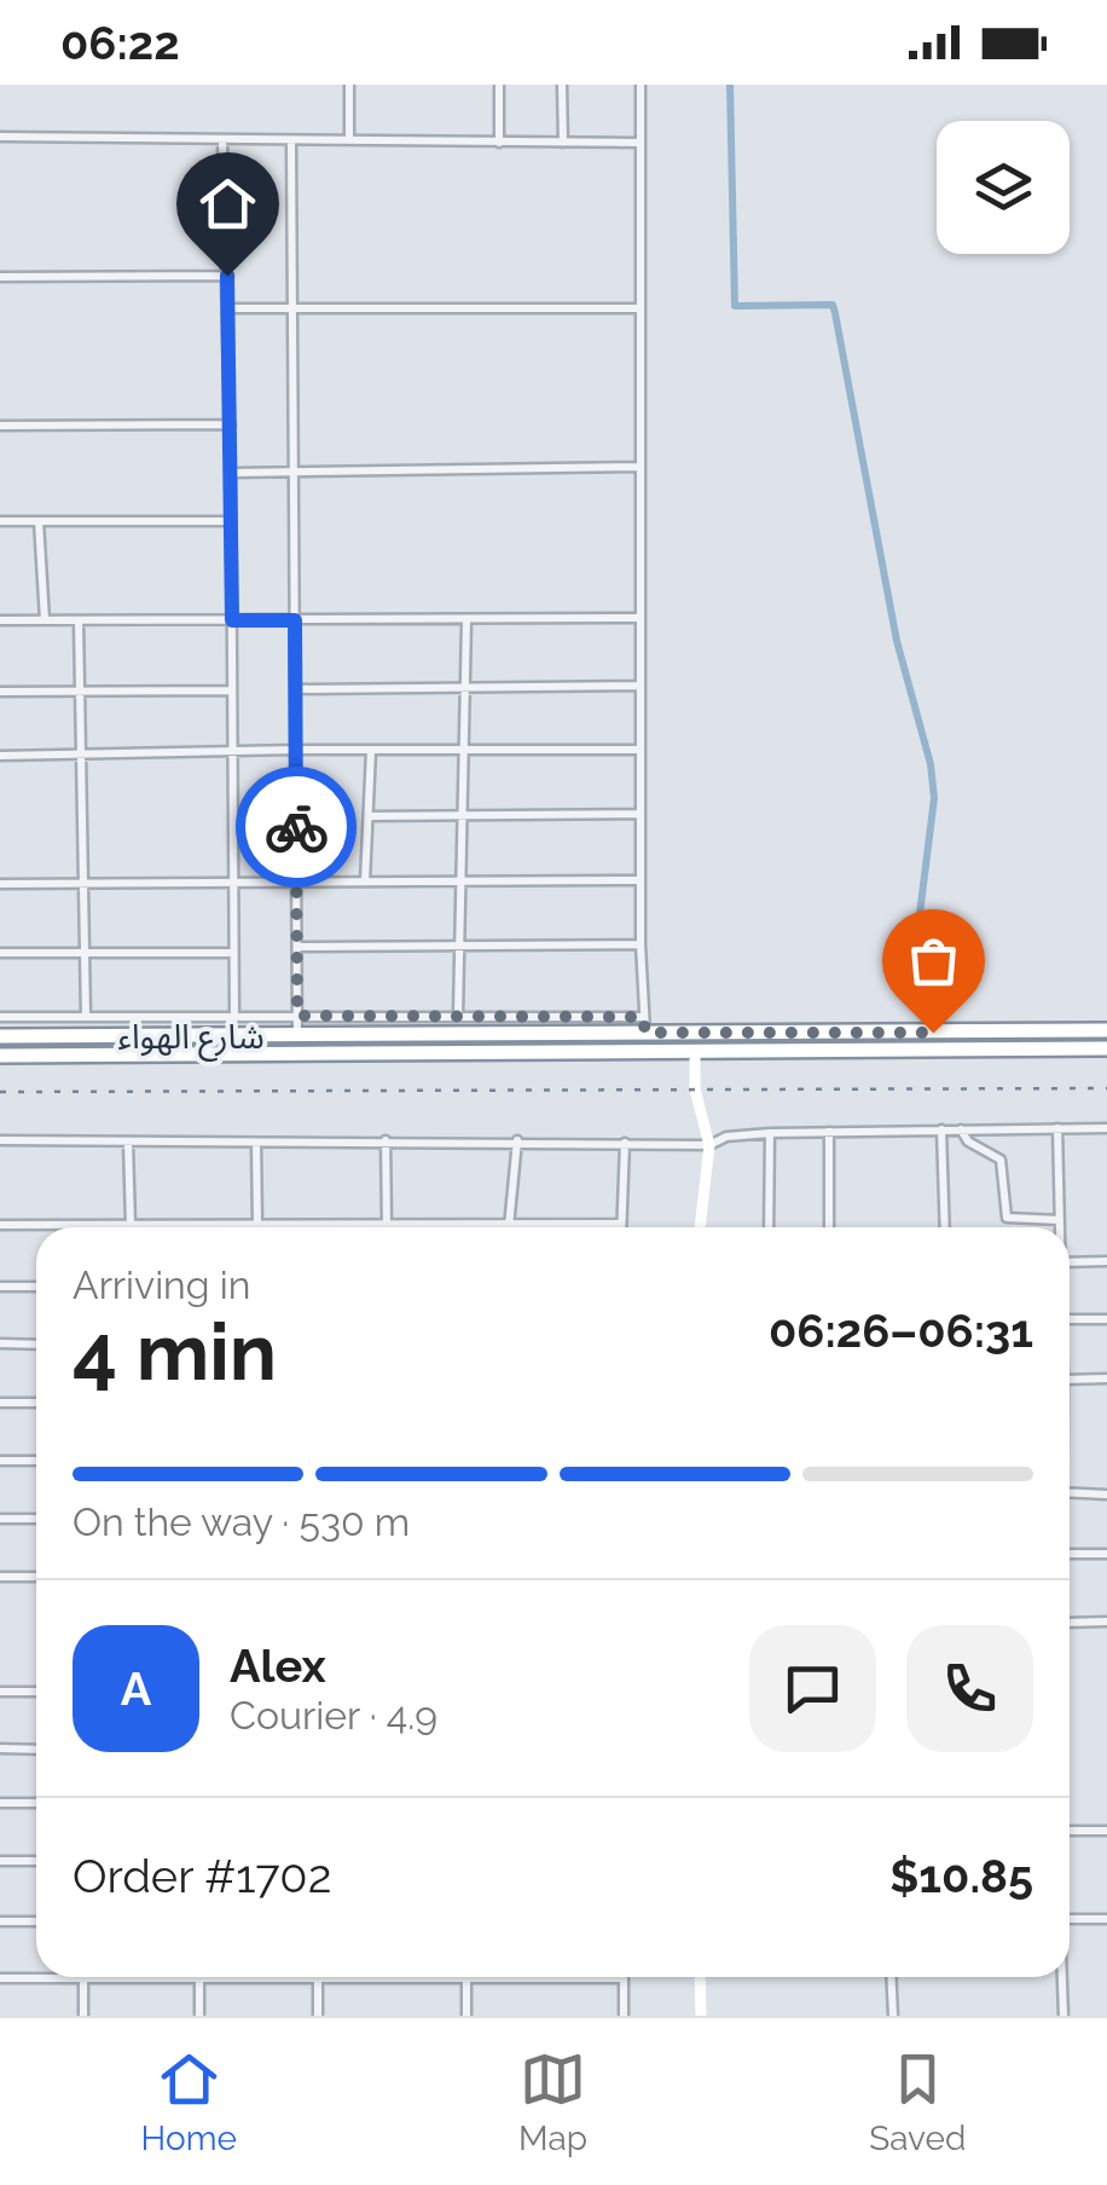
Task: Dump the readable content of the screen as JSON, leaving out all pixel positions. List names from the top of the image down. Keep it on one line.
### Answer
{"streets":{"highway":["شارع الهواء"]},"page":{"status":"06:22","heading":["4 min","Arriving in","06:26–06:31"],"panel":["Alex","Courier · 4.9","Order #1702","$10.85"],"bar":"On the way · 530 m","round":"A","tabs":["Home","Map","Saved"]}}
